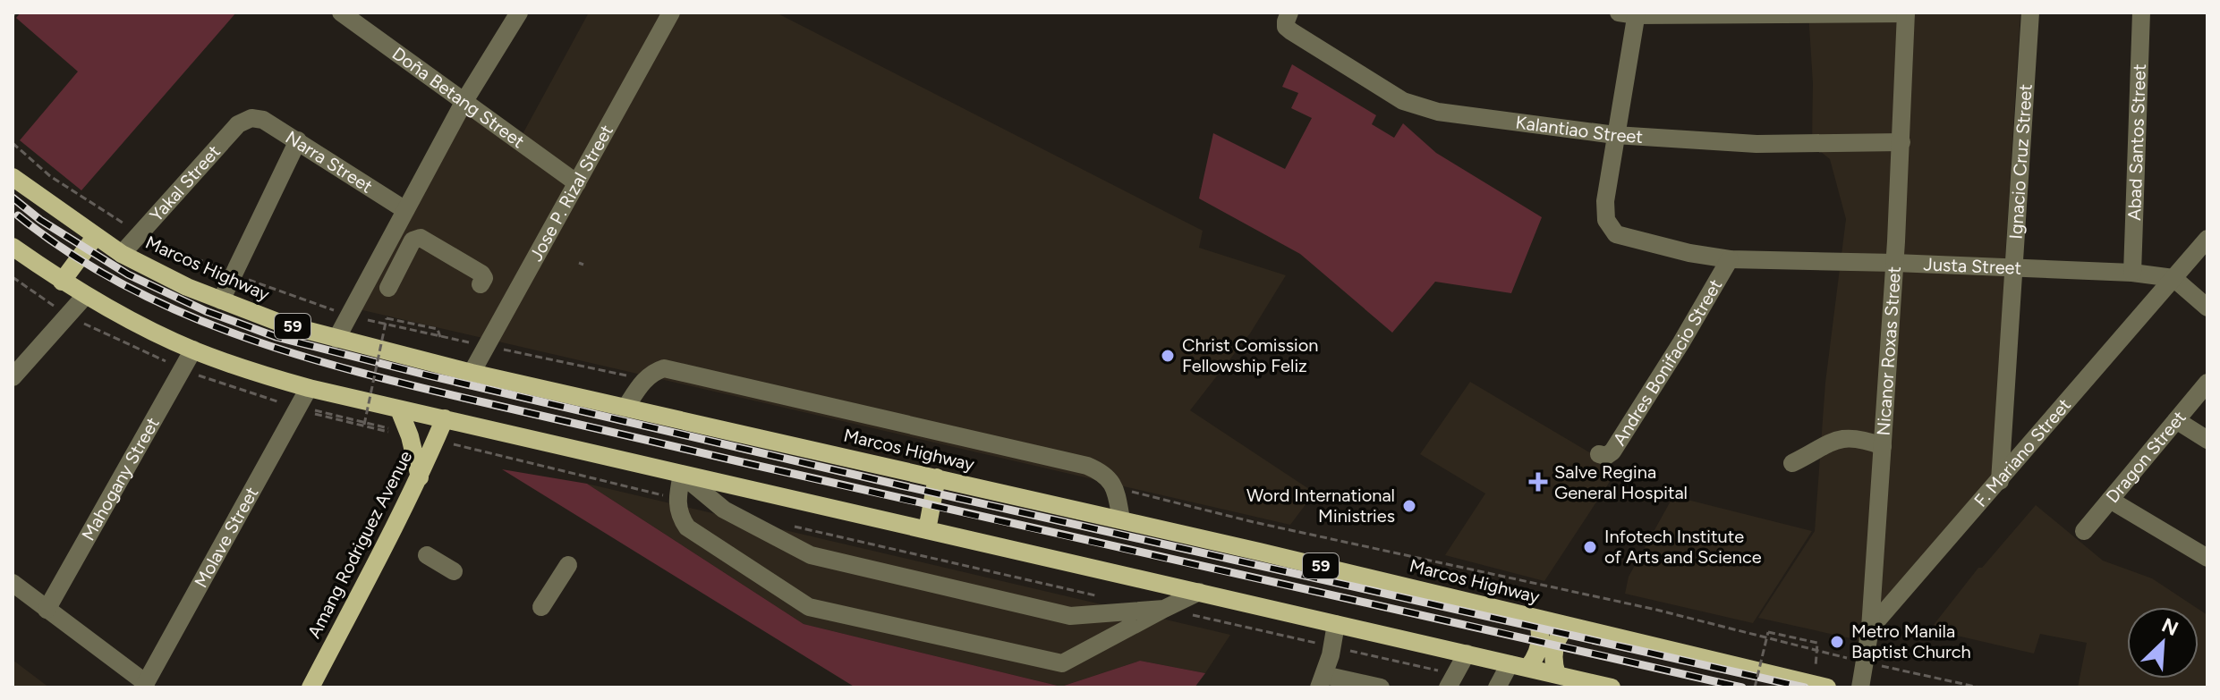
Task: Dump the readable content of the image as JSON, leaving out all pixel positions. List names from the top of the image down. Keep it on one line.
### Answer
{"streets":{"main road":["Marcos Highway","59","Amang Rodriguez Avenue"],"street":["Doña Betang Street","Kalantiao Street","Abad Santos Street","Narra Street","Ignacio Cruz Street","Yakal Street","Jose P. Rizal Street","Justa Street","Nicanor Roxas Street","Andres Bonifacio Street","F. Mariano Street","Dragon Street","Mahogany Street","Molave Street"]},"crossings":[["Doña Betang Street","Jose P. Rizal Street"],["Kalantiao Street","Justa Street"],["Kalantiao Street","Nicanor Roxas Street"],["Abad Santos Street","Justa Street"],["Narra Street","Yakal Street"],["Ignacio Cruz Street","Justa Street"],["Ignacio Cruz Street","F. Mariano Street"],["Yakal Street","Marcos Highway"],["Jose P. Rizal Street","Marcos Highway"],["Justa Street","Nicanor Roxas Street"],["Justa Street","Andres Bonifacio Street"],["Justa Street","F. Mariano Street"],["Nicanor Roxas Street","F. Mariano Street"]],"places":{"other":["Christ Comission Fellowship Feliz","Word International Ministries","Infotech Institute of Arts and Science","Metro Manila Baptist Church"],"health":["Salve Regina General Hospital"]},"north":"top right"}
